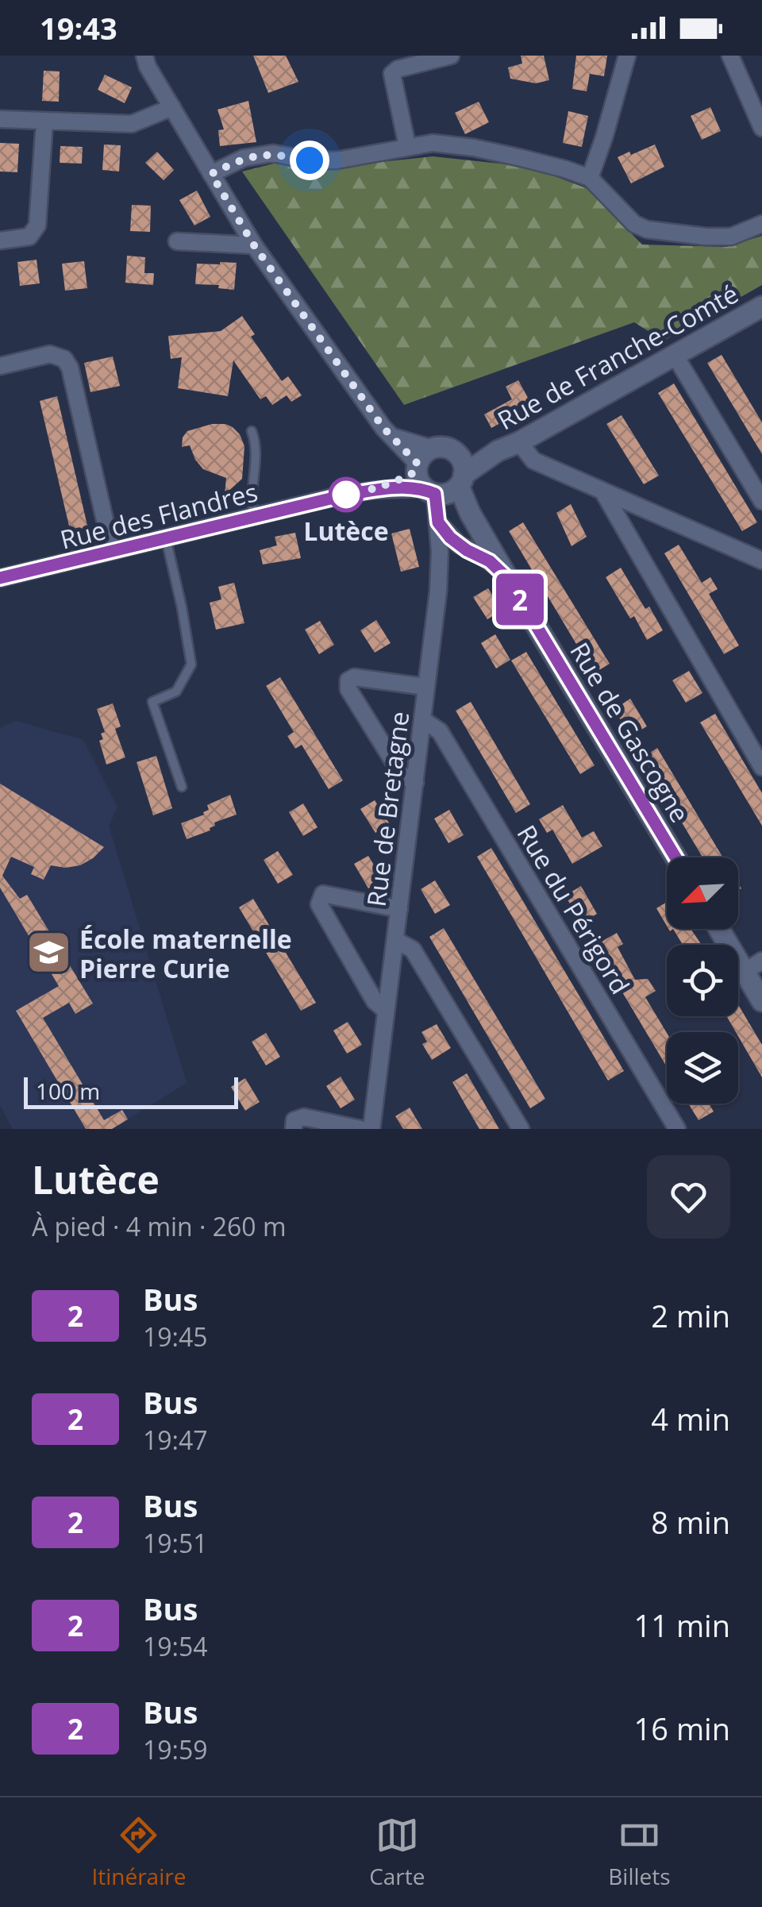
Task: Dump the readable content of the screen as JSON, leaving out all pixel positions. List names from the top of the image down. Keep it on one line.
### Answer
{"streets":{"street":["Rue de Franche-Comté","Rue des Flandres","Rue de Gascogne","Rue de Bretagne","Rue du Périgord"]},"crossings":[["Rue de Franche-Comté","Rue des Flandres"],["Rue de Franche-Comté","Rue de Gascogne"],["Rue de Franche-Comté","Rue de Bretagne"],["Rue des Flandres","Rue de Gascogne"],["Rue des Flandres","Rue de Bretagne"],["Rue de Gascogne","Rue de Bretagne"],["Rue de Bretagne","Rue du Périgord"]],"places":{"other":["Lutèce"],"school or university":["École maternelle Pierre Curie"]},"lines":["bus line 2"],"scale_bar":"100 m","north":"bottom left","page":{"status":"19:43","on_map":"2","scale":"100 m","heading":["Lutèce","À pied · 4 min · 260 m"],"list":[{"mark":"2","name":"Bus","note":"19:45","value":"2 min"},{"mark":"2","name":"Bus","note":"19:47","value":"4 min"},{"mark":"2","name":"Bus","note":"19:51","value":"8 min"},{"mark":"2","name":"Bus","note":"19:54","value":"11 min"},{"mark":"2","name":"Bus","note":"19:59","value":"16 min"}],"tabs":["Itinéraire","Carte","Billets"]}}
